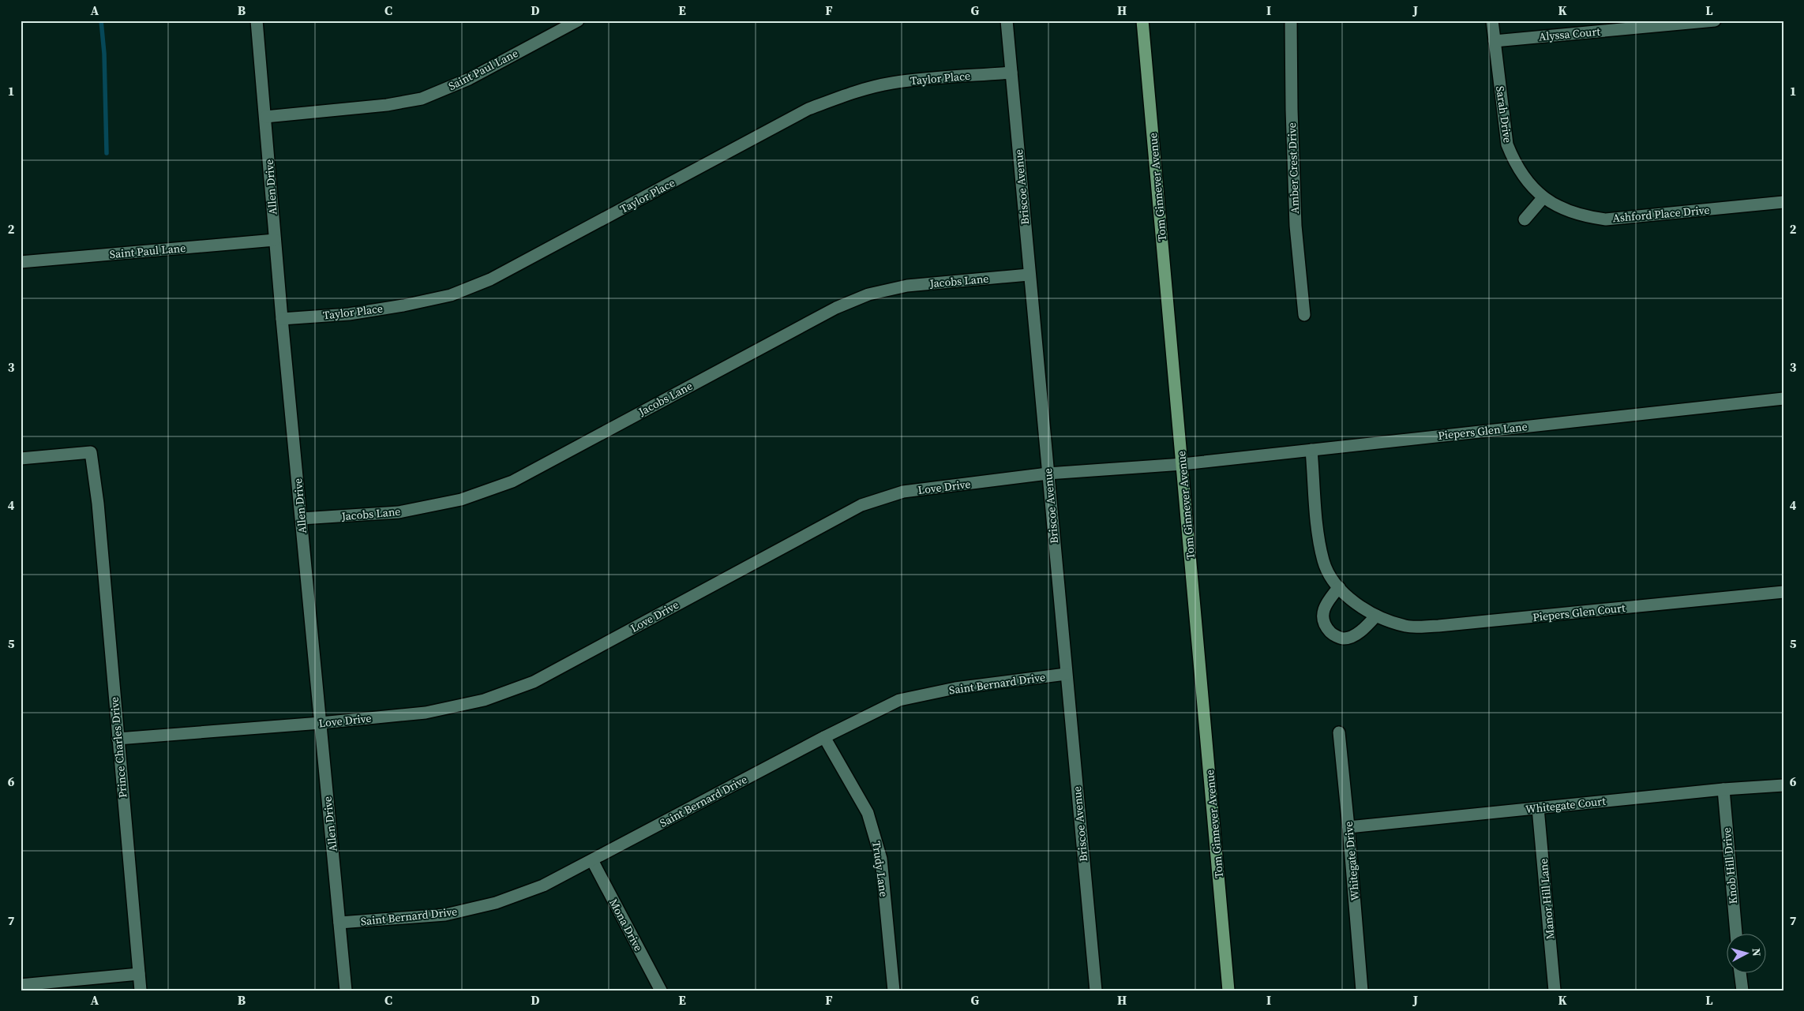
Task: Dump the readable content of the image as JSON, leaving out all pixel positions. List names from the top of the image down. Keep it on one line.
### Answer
{"streets":{"main road":["Tom Ginnever Avenue"],"street":["Alyssa Court","Saint Paul Lane","Taylor Place","Sarah Drive","Amber Crest Drive","Allen Drive","Briscoe Avenue","Ashford Place Drive","Jacobs Lane","Piepers Glen Lane","Love Drive","Piepers Glen Court","Saint Bernard Drive","Prince Charles Drive","Whitegate Court","Whitegate Drive","Knob Hill Drive","Trudy Lane","Manor Hill Lane","Mona Drive"]},"crossings":[["Alyssa Court","Sarah Drive"],["Saint Paul Lane","Allen Drive"],["Taylor Place","Allen Drive"],["Taylor Place","Briscoe Avenue"],["Sarah Drive","Ashford Place Drive"],["Allen Drive","Jacobs Lane"],["Allen Drive","Love Drive"],["Allen Drive","Saint Bernard Drive"],["Briscoe Avenue","Jacobs Lane"],["Briscoe Avenue","Love Drive"],["Briscoe Avenue","Saint Bernard Drive"],["Tom Ginnever Avenue","Piepers Glen Lane"],["Tom Ginnever Avenue","Love Drive"],["Piepers Glen Lane","Love Drive"],["Piepers Glen Lane","Piepers Glen Court"],["Love Drive","Prince Charles Drive"],["Saint Bernard Drive","Trudy Lane"],["Saint Bernard Drive","Mona Drive"],["Whitegate Court","Whitegate Drive"],["Whitegate Court","Knob Hill Drive"],["Whitegate Court","Manor Hill Lane"]],"north":"right","grid":{"columns":["A","B","C","D","E","F","G","H","I","J","K","L"],"rows":["1","2","3","4","5","6","7"]}}
